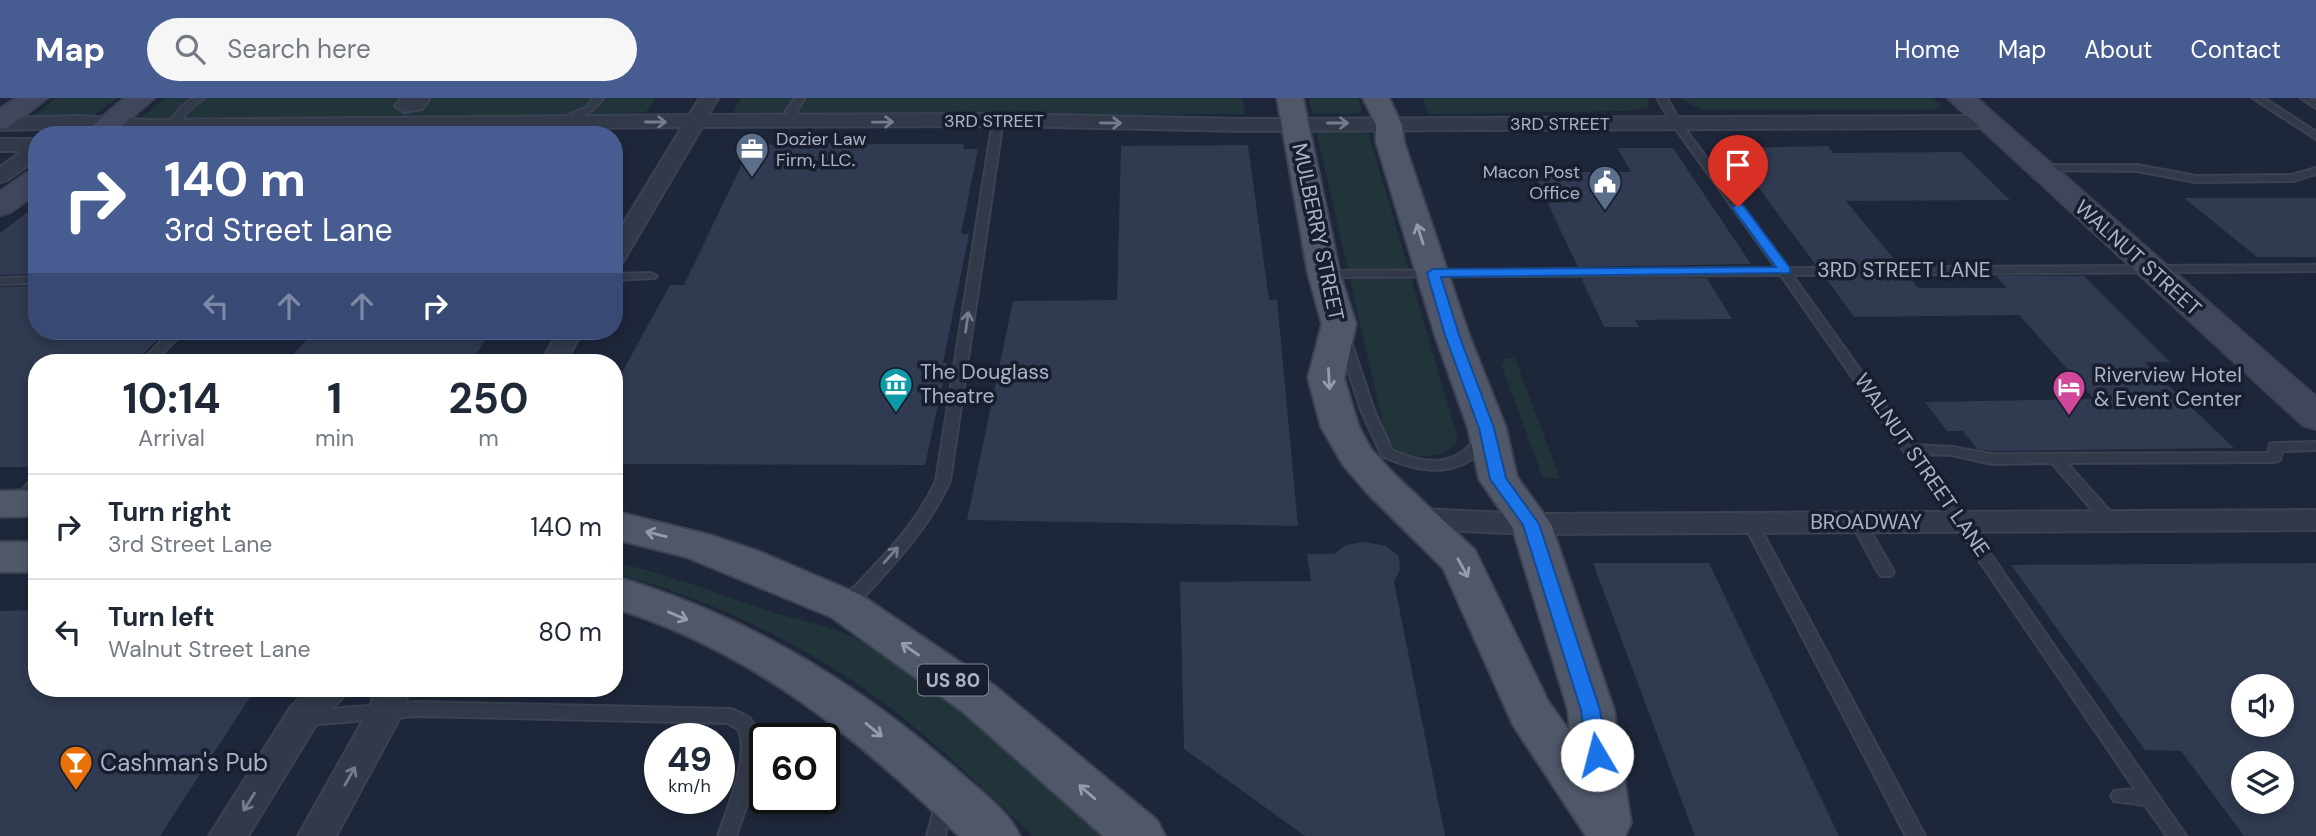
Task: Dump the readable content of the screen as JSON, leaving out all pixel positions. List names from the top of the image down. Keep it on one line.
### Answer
{"streets":{"main road":["MULBERRY STREET","US 80"],"street":["3RD STREET","WALNUT STREET","BROADWAY"],"lane":["3RD STREET LANE","WALNUT STREET LANE"]},"crossings":[["3RD STREET","MULBERRY STREET"],["3RD STREET","WALNUT STREET"],["3RD STREET","WALNUT STREET LANE"],["MULBERRY STREET","3RD STREET LANE"],["MULBERRY STREET","BROADWAY"],["WALNUT STREET","3RD STREET LANE"],["3RD STREET LANE","WALNUT STREET LANE"],["WALNUT STREET LANE","BROADWAY"]],"one_way":["3RD STREET"],"places":{"office":["Dozier Law Firm, LLC."],"public building":["Macon Post Office"],"museum":["The Douglass Theatre"],"hotel":["Riverview Hotel & Event Center"],"bar":["Cashman's Pub"]},"page":{"header":"Map","search":"Search here","nav":["Home","Map","About","Contact"],"turn":["140 m","3rd Street Lane"],"eta":["10:14","Arrival","1","min","250","m"],"list":[{"name":"Turn right","note":"3rd Street Lane","value":"140 m"},{"name":"Turn left","note":"Walnut Street Lane","value":"80 m"}],"speed":"49 km/h","limit":"60"}}
